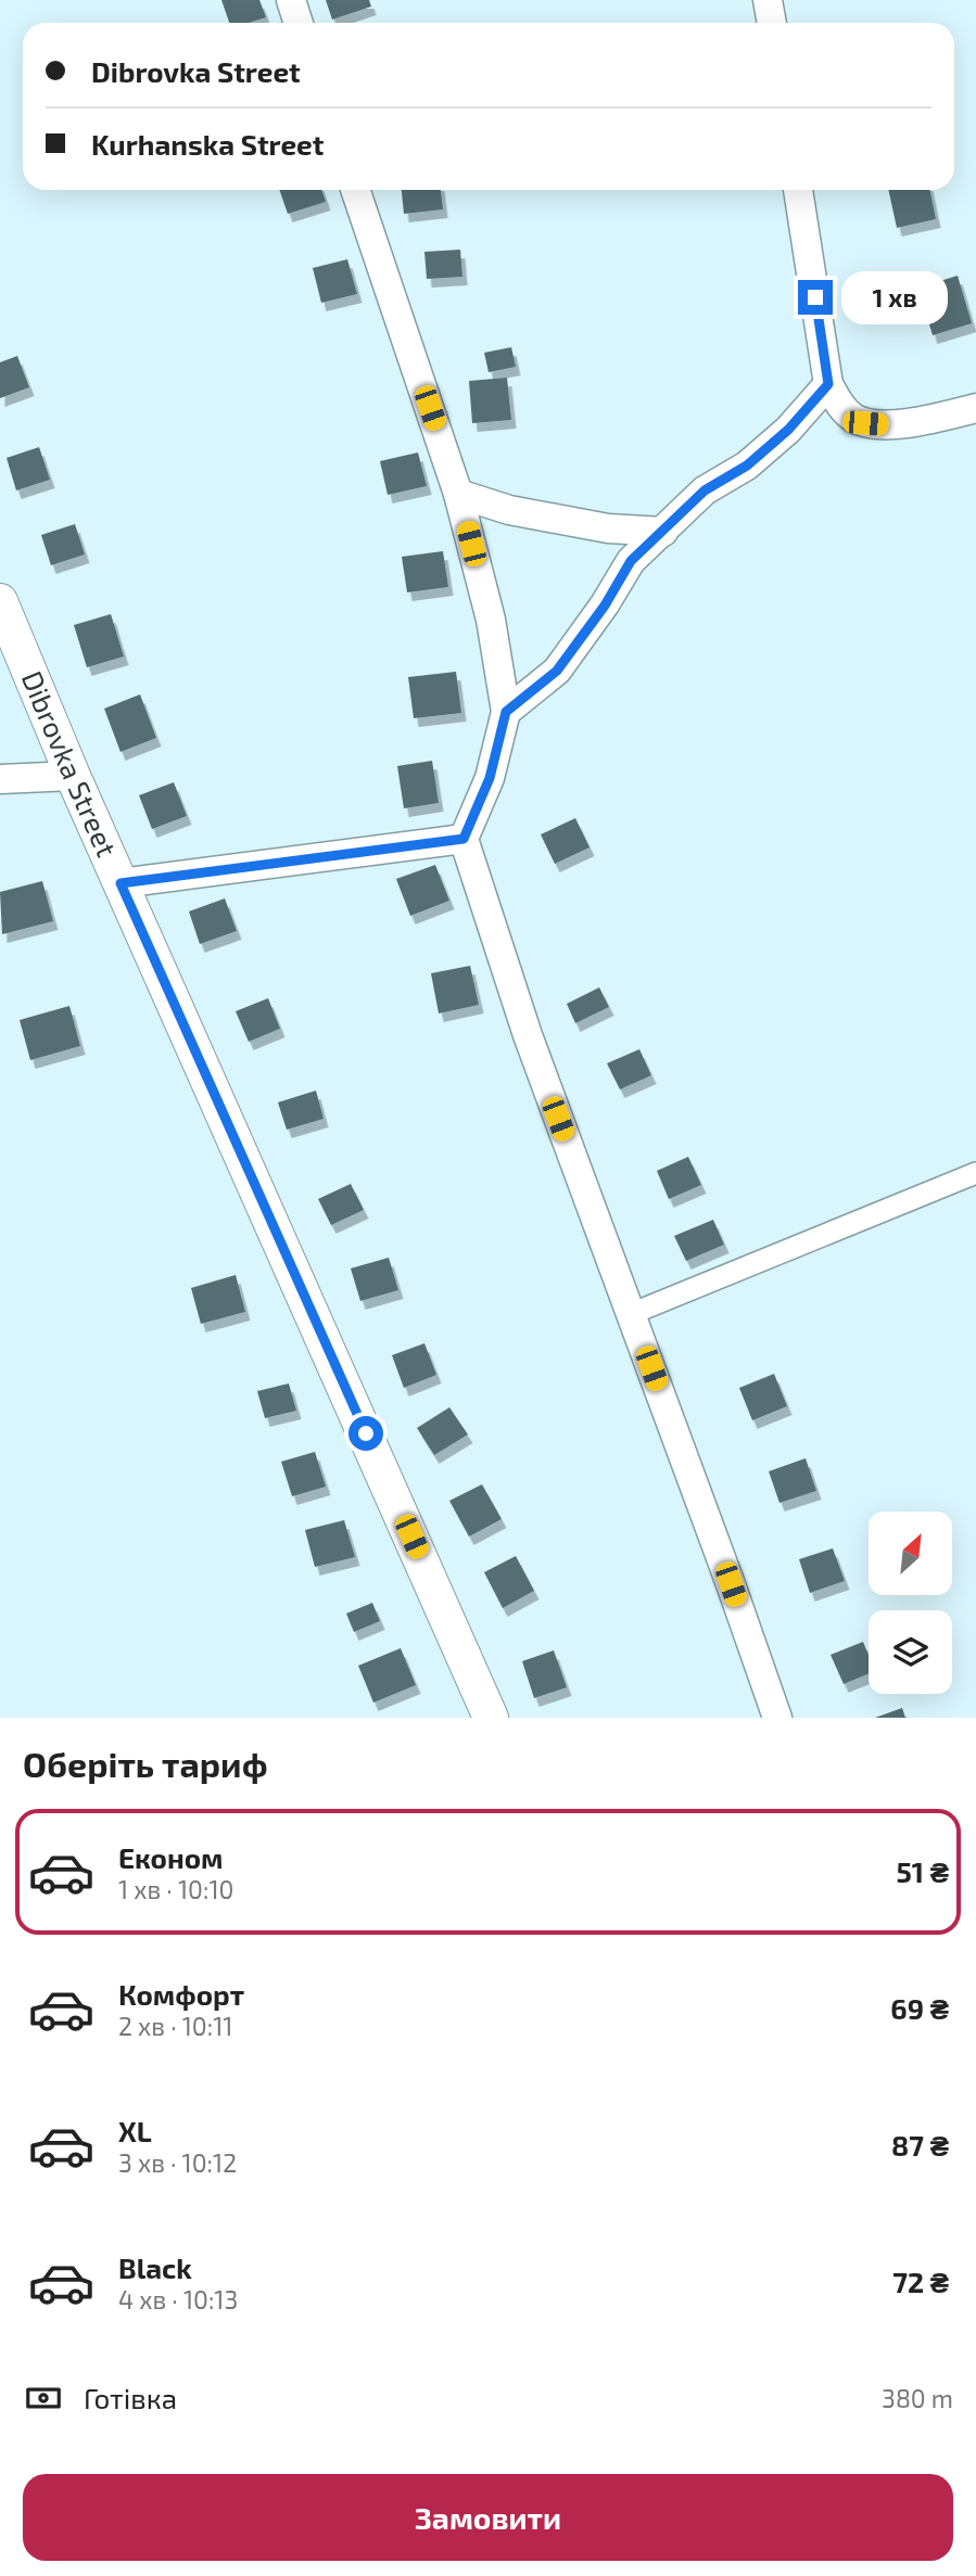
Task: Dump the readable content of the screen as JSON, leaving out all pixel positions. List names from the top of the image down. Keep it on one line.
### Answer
{"streets":{"street":["Dibrovka Street"]},"north":"top right","page":{"banner":["Dibrovka Street","Kurhanska Street"],"bubble":"1 хв","heading":"Оберіть тариф","list":[{"name":"Економ","note":"1 хв · 10:10","value":"51 ₴"},{"name":"Комфорт","note":"2 хв · 10:11","value":"69 ₴"},{"name":"XL","note":"3 хв · 10:12","value":"87 ₴"},{"name":"Black","note":"4 хв · 10:13","value":"72 ₴"}],"pay":["Готівка","380 m"],"buttons":"Замовити"}}
